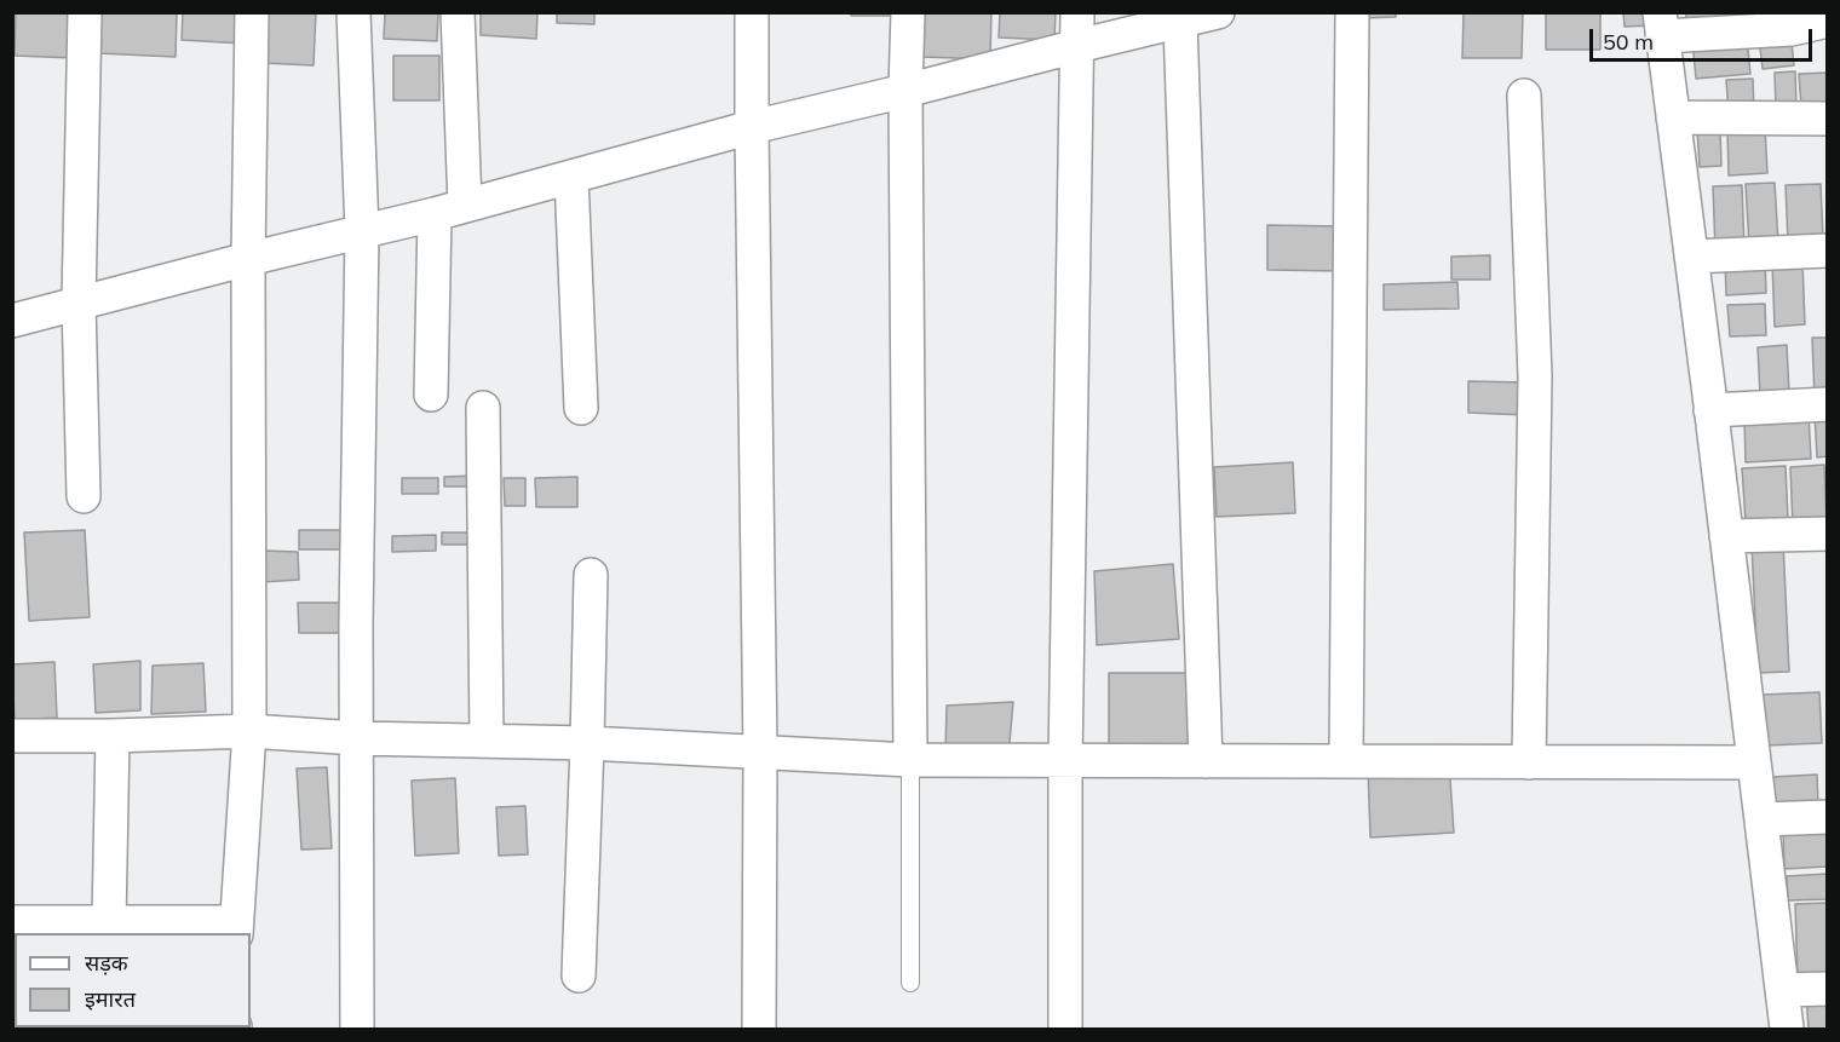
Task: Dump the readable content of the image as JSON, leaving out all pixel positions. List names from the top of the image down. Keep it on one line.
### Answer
{"legend":["सड़क","इमारत"],"scale_bar":"50 m"}
